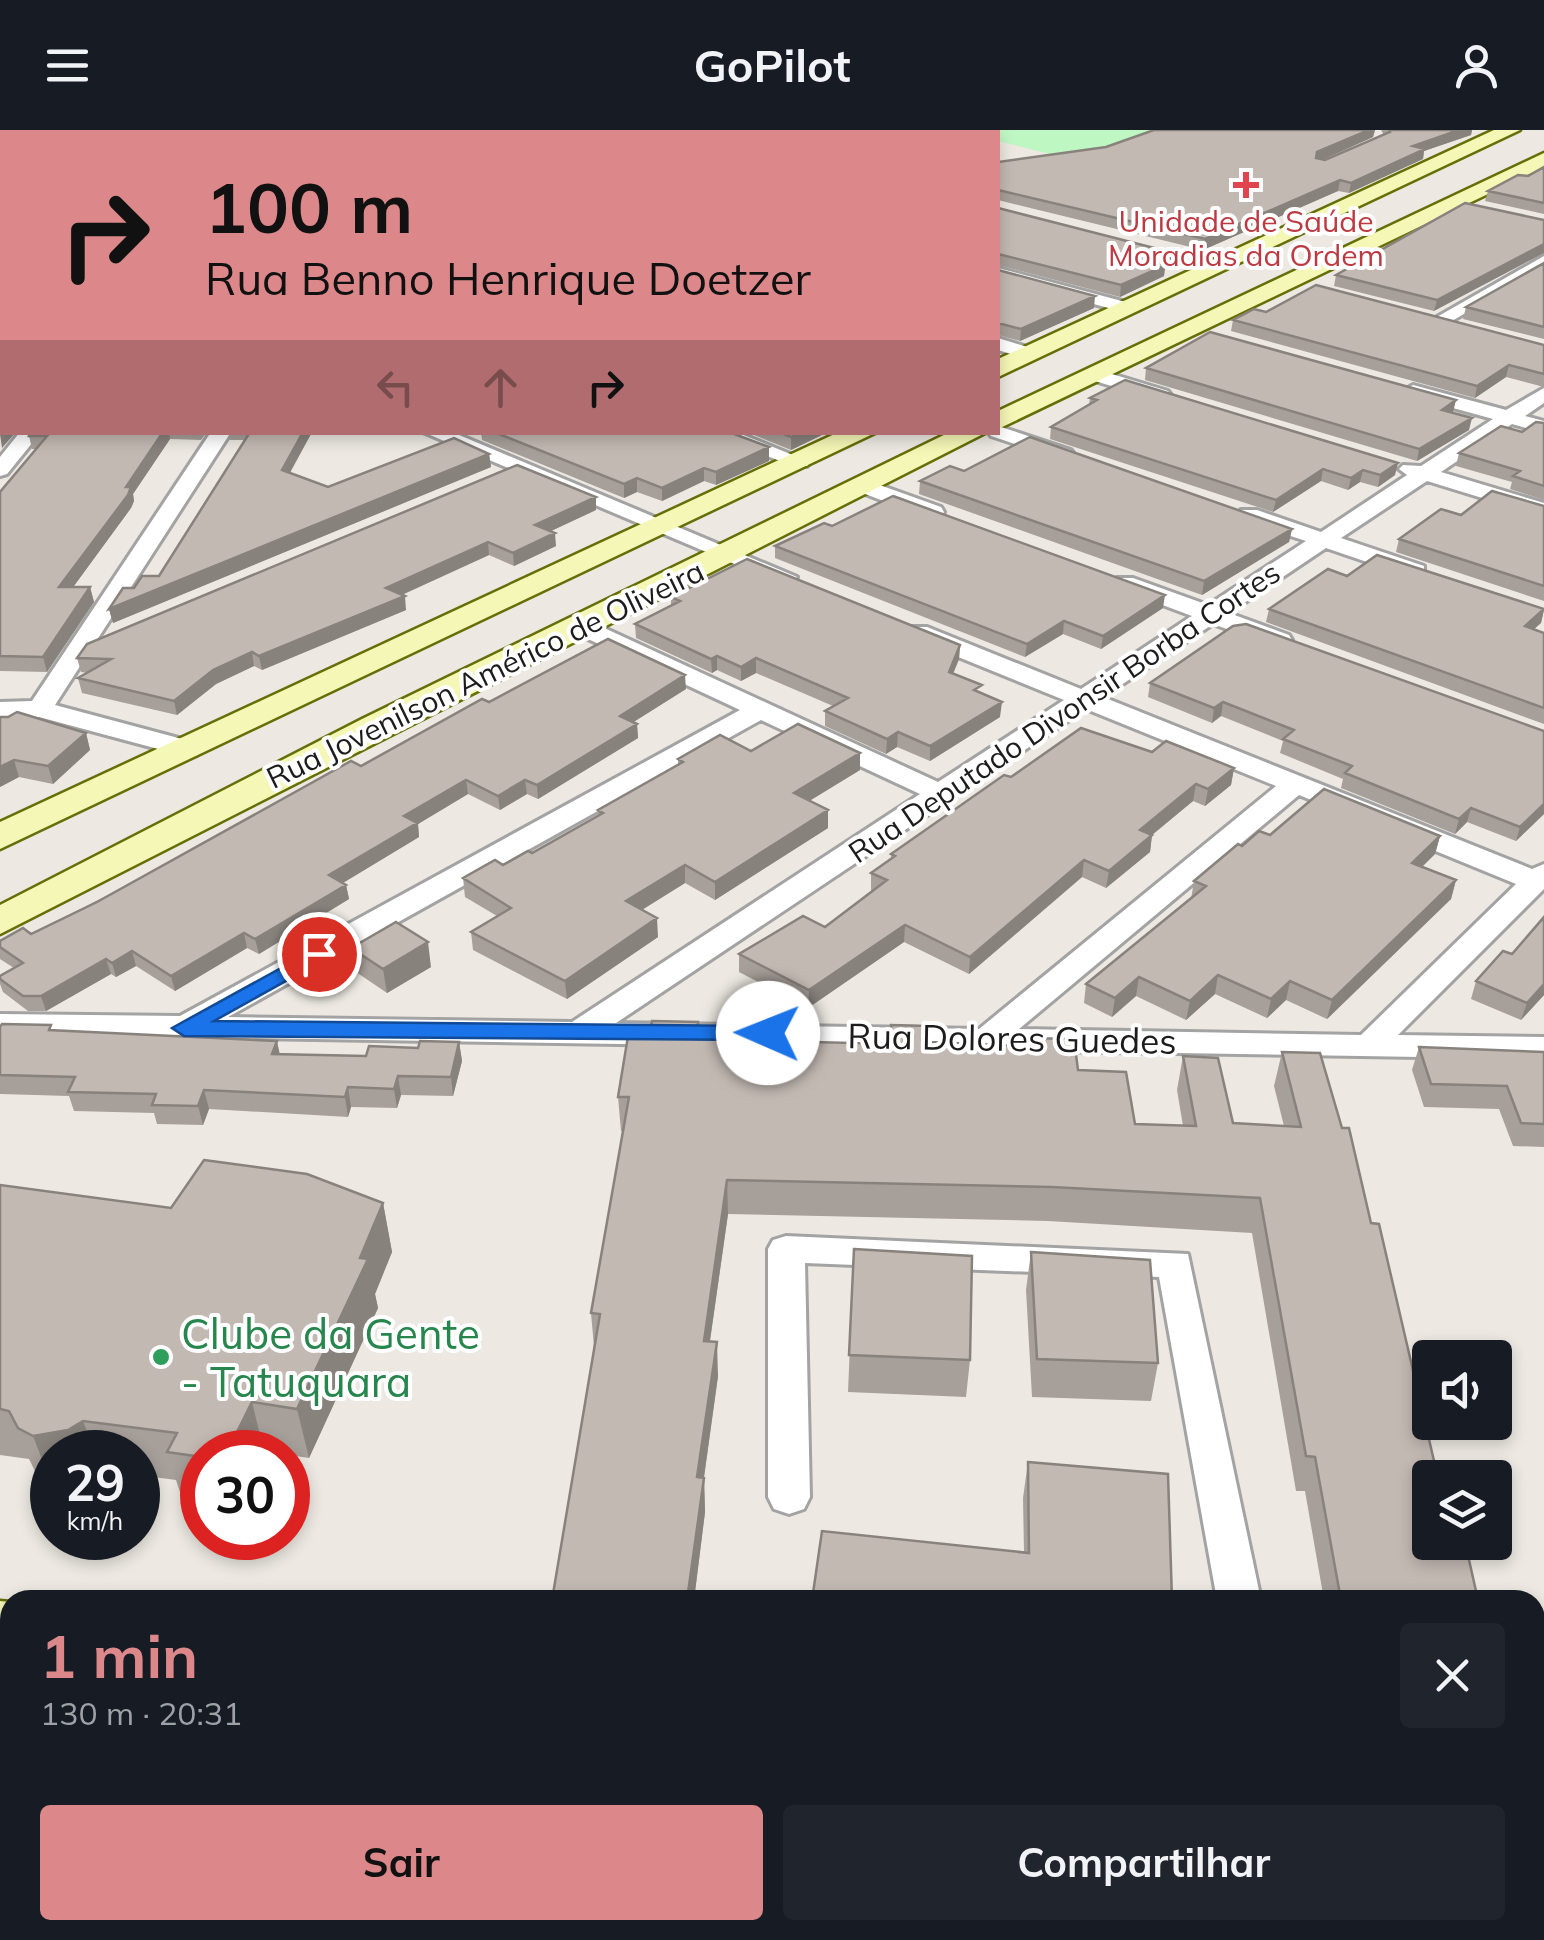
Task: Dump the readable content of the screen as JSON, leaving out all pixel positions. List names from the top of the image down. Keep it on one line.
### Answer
{"streets":{"main road":["Rua Jovenilson Américo de Oliveira"],"street":["Rua Deputado Divonsir Borba Cortes","Rua Dolores Guedes"]},"crossings":[["Rua Deputado Divonsir Borba Cortes","Rua Dolores Guedes"]],"places":{"health":["Unidade de Saúde Moradias da Ordem"],"other":["Clube da Gente - Tatuquara"]},"page":{"header":"GoPilot","turn":["100 m","Rua Benno Henrique Doetzer"],"speed":"29 km/h","limit":"30","heading":["1 min","130 m · 20:31"],"buttons":["Sair","Compartilhar"]}}
